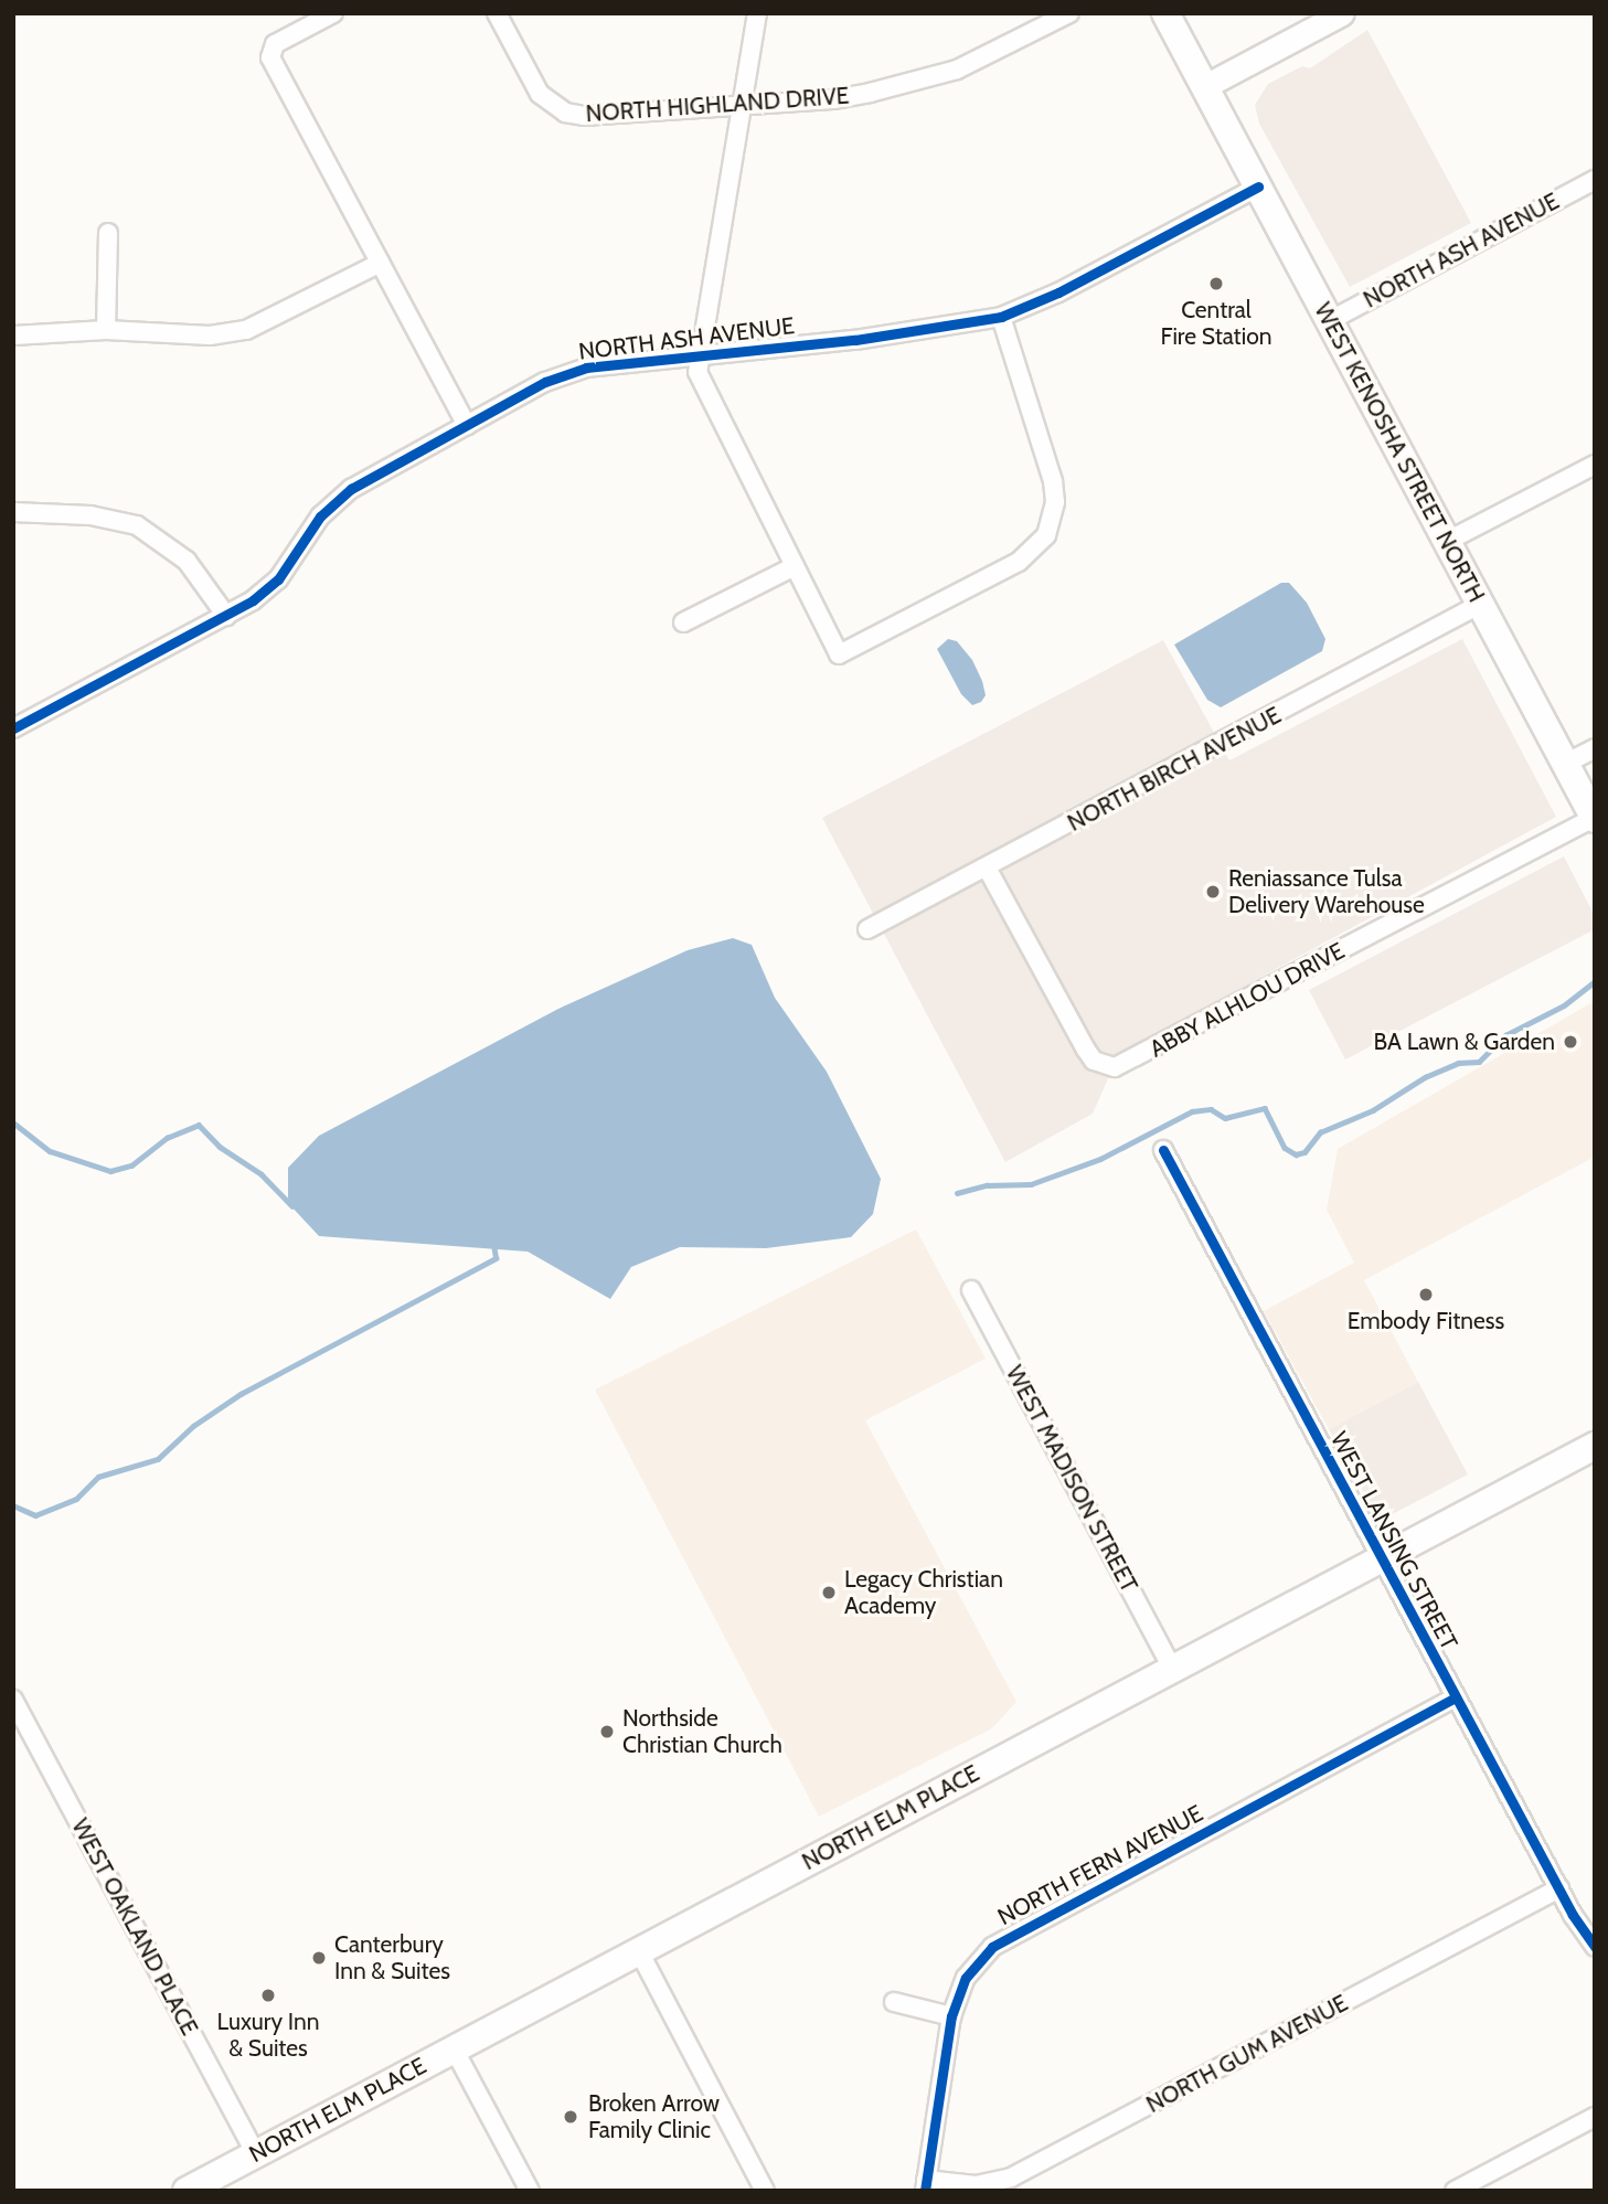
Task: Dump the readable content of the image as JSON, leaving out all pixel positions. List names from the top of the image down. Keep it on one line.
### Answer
{"streets":{"main road":["WEST KENOSHA STREET NORTH","NORTH ELM PLACE"],"street":["NORTH HIGHLAND DRIVE","NORTH ASH AVENUE","NORTH BIRCH AVENUE","ABBY ALHLOU DRIVE","WEST MADISON STREET","WEST LANSING STREET","NORTH FERN AVENUE","WEST OAKLAND PLACE","NORTH GUM AVENUE"]},"crossings":[["NORTH ASH AVENUE","WEST KENOSHA STREET NORTH"],["WEST KENOSHA STREET NORTH","NORTH BIRCH AVENUE"],["WEST KENOSHA STREET NORTH","ABBY ALHLOU DRIVE"],["NORTH BIRCH AVENUE","ABBY ALHLOU DRIVE"],["WEST MADISON STREET","NORTH ELM PLACE"],["WEST LANSING STREET","NORTH ELM PLACE"],["WEST LANSING STREET","NORTH FERN AVENUE"],["WEST LANSING STREET","NORTH GUM AVENUE"],["NORTH ELM PLACE","WEST OAKLAND PLACE"],["NORTH FERN AVENUE","NORTH GUM AVENUE"]],"places":["Central Fire Station","Reniassance Tulsa Delivery Warehouse","BA Lawn & Garden","Embody Fitness","Legacy Christian Academy","Northside Christian Church","Canterbury Inn & Suites","Luxury Inn & Suites","Broken Arrow Family Clinic"]}
